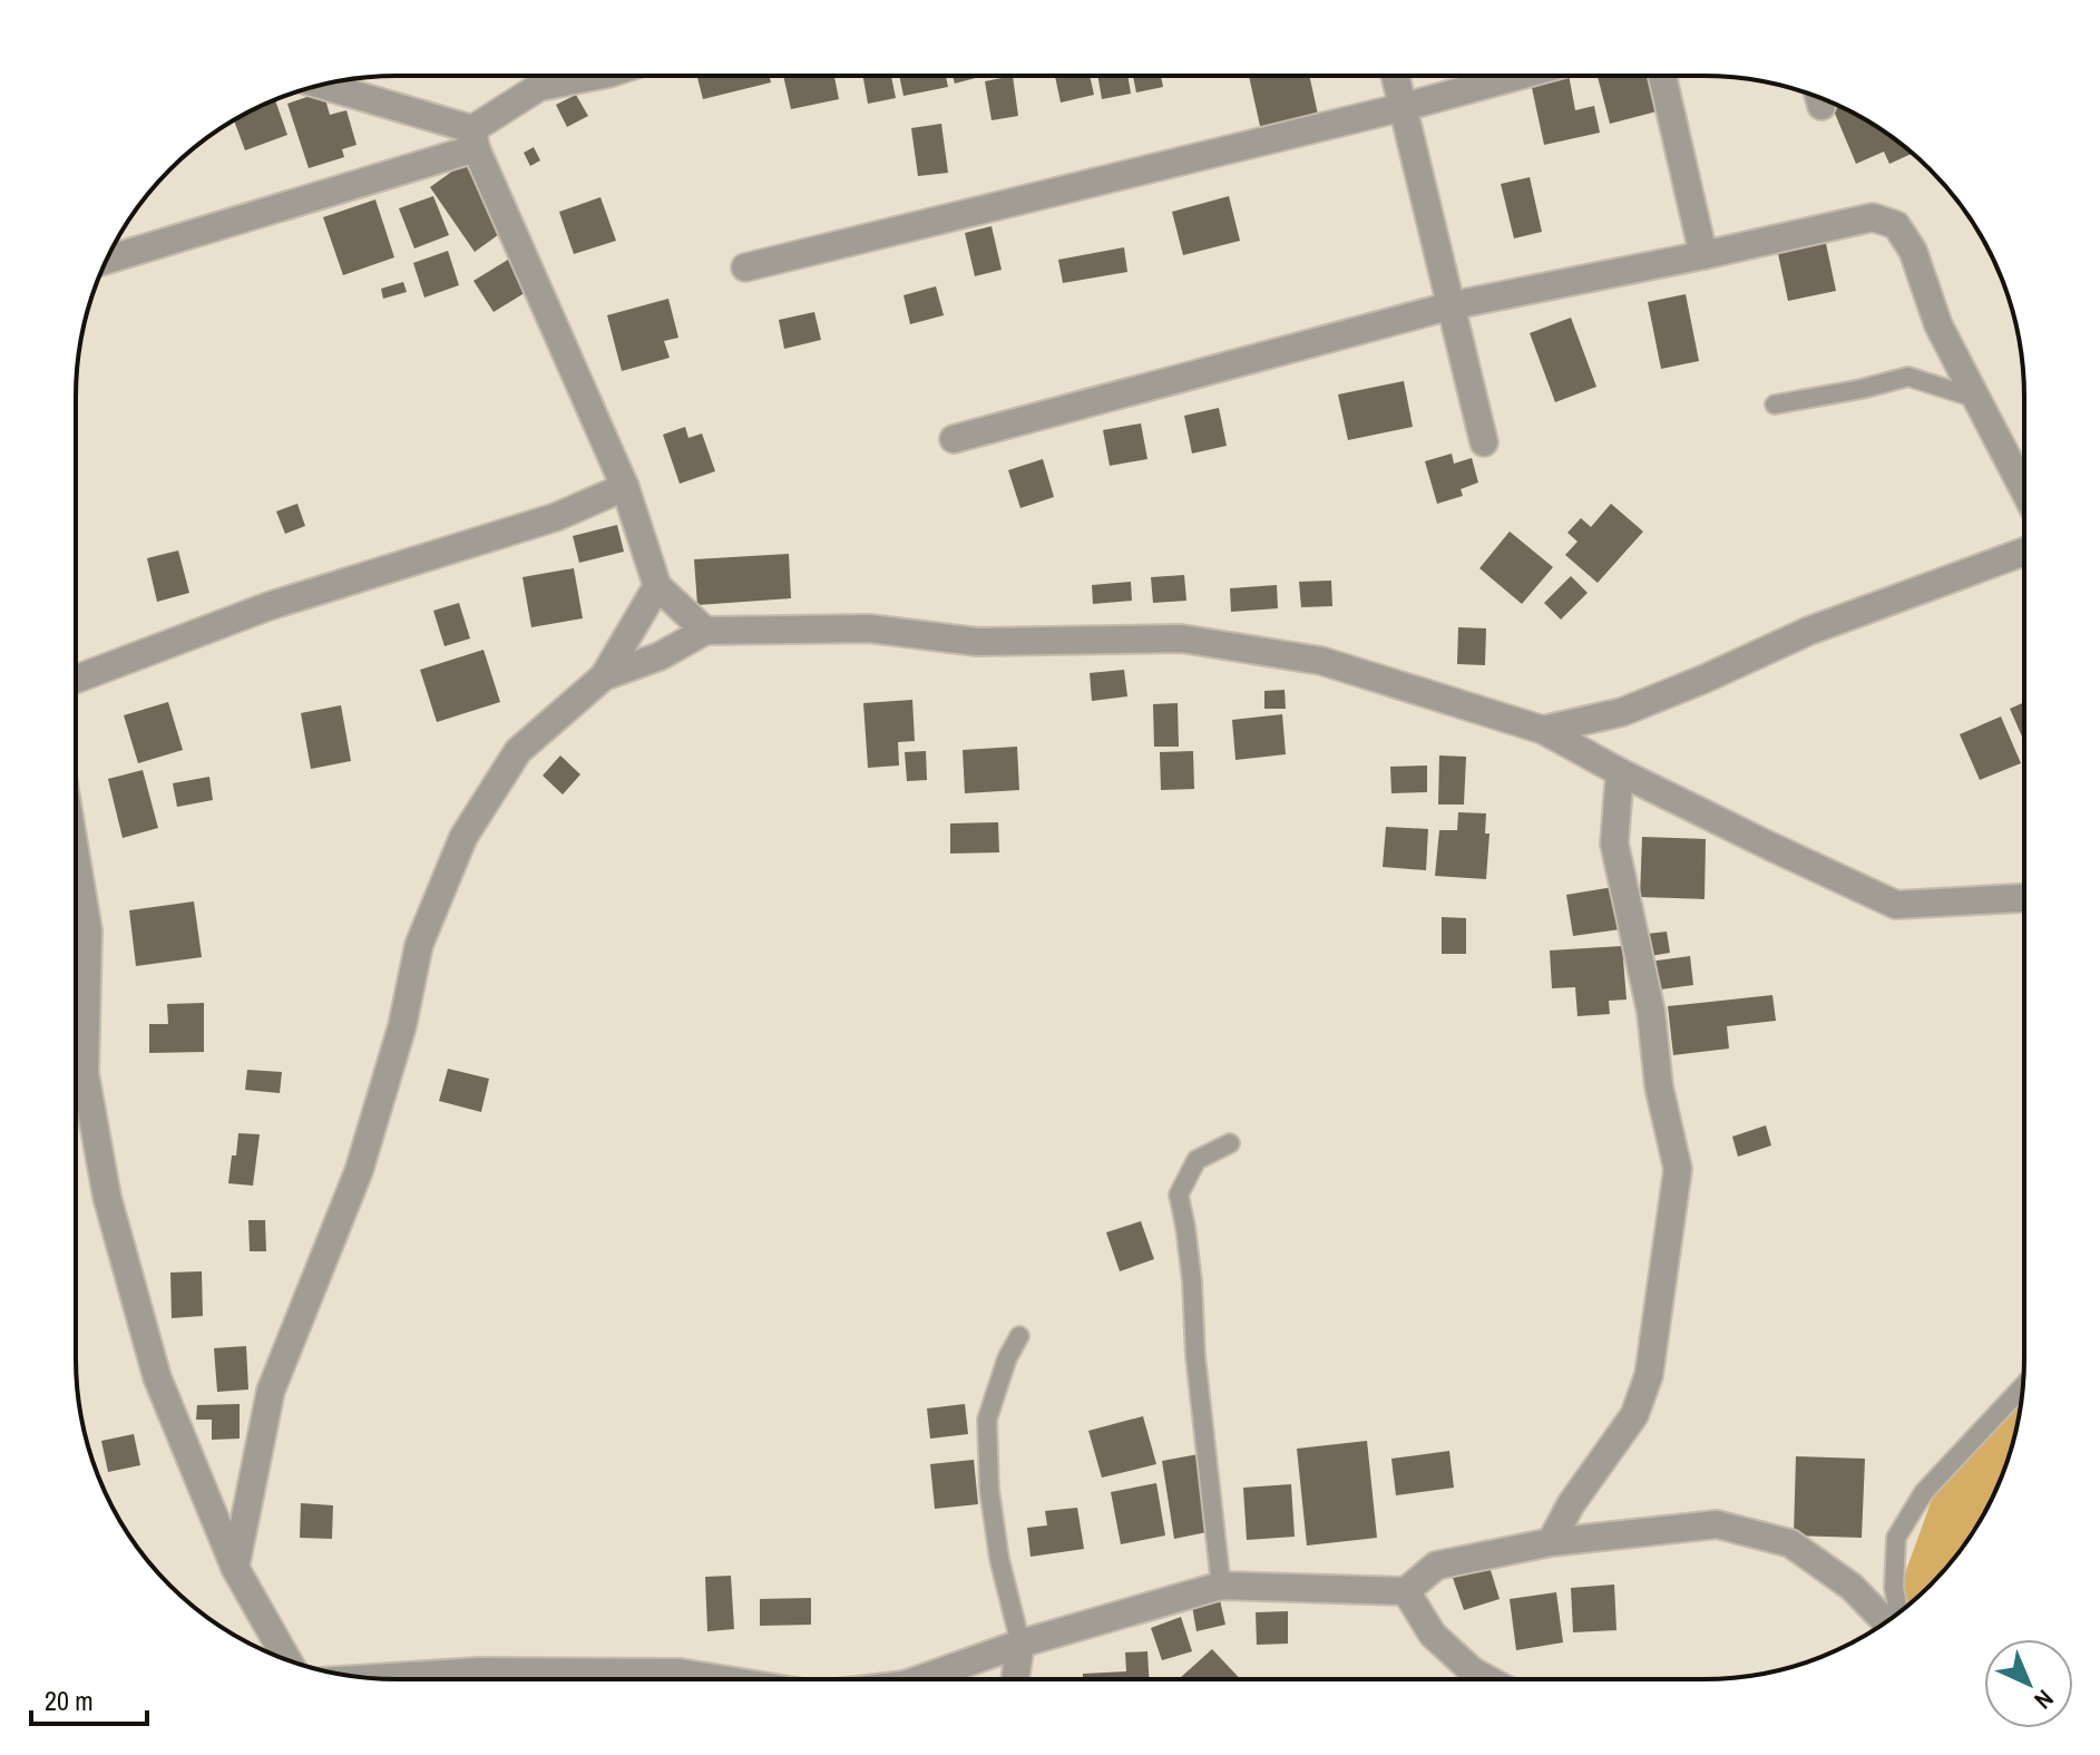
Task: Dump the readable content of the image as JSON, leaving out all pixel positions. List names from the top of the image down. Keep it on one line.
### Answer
{"scale_bar":"20 m","north":"bottom right"}
